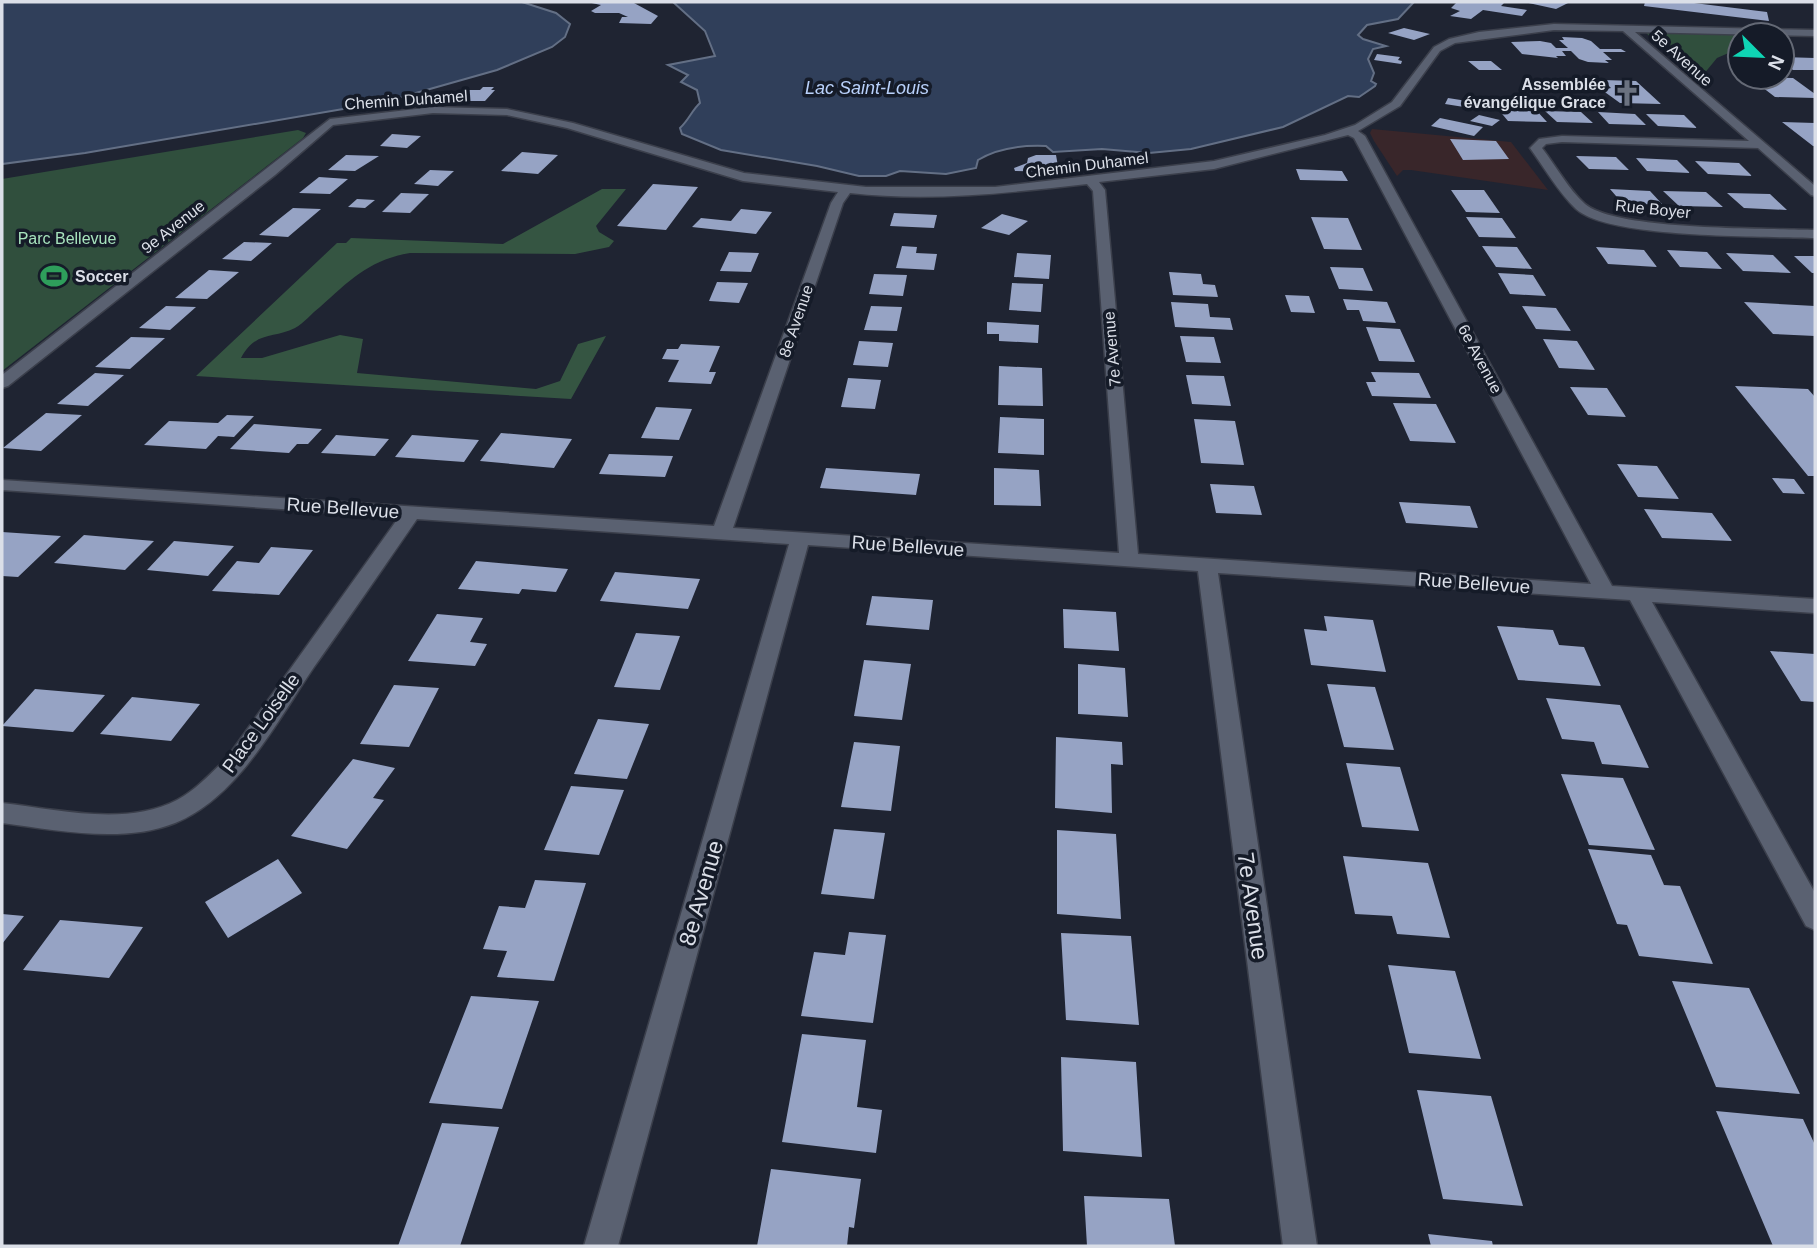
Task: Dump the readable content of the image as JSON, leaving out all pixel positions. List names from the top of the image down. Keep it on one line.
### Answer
{"streets":{"street":["5e Avenue","Chemin Duhamel","Rue Boyer","9e Avenue","8e Avenue","7e Avenue","6e Avenue","Rue Bellevue","Place Loiselle"]},"crossings":[["5e Avenue","Chemin Duhamel"],["5e Avenue","Rue Boyer"],["Chemin Duhamel","9e Avenue"],["Chemin Duhamel","8e Avenue"],["Chemin Duhamel","7e Avenue"],["Chemin Duhamel","6e Avenue"],["8e Avenue","Rue Bellevue"],["7e Avenue","Rue Bellevue"],["6e Avenue","Rue Bellevue"],["Rue Bellevue","Place Loiselle"]],"water":["Lac Saint-Louis"],"parks":["Parc Bellevue"],"places":{"church":["Assemblée évangélique Grace"],"sports":["Soccer"]},"north":"bottom right"}
